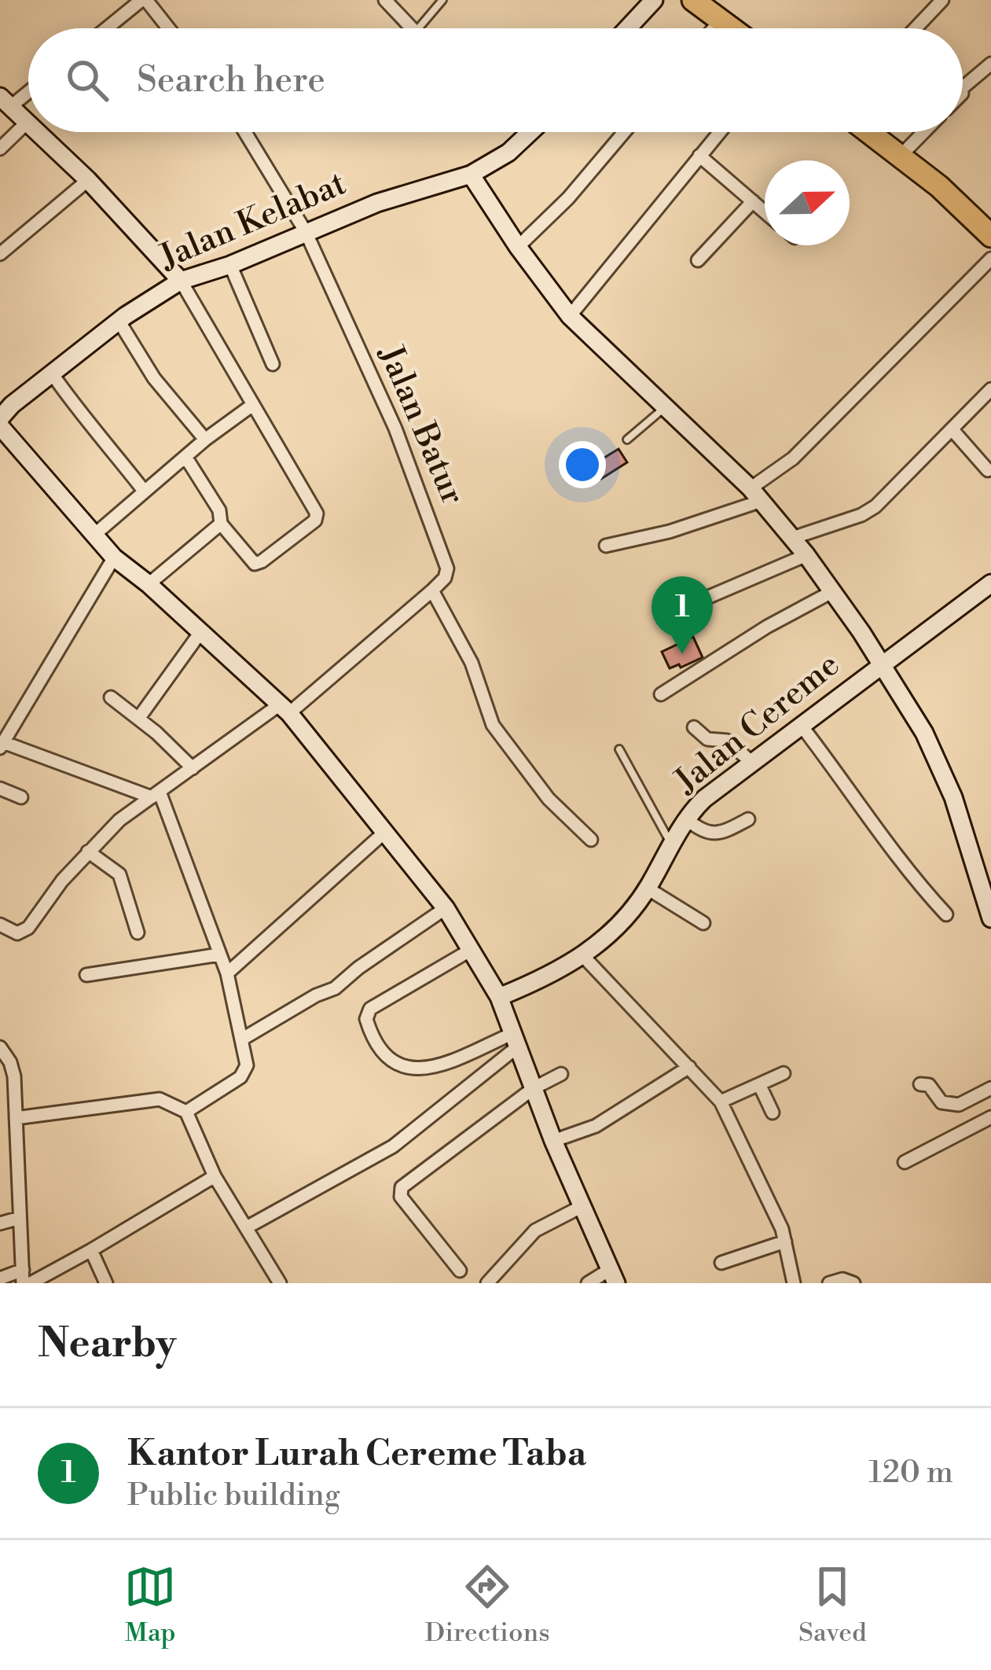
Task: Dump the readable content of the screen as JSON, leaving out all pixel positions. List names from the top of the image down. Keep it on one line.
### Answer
{"streets":{"street":["Jalan Kelabat","Jalan Batur","Jalan Cereme"]},"crossings":[["Jalan Kelabat","Jalan Batur"]],"north":"right","page":{"search":"Search here","pins":"1","heading":"Nearby","list":[{"mark":"1","name":"Kantor Lurah Cereme Taba","note":"Public building","value":"120 m"}],"nav":["Map","Directions","Saved"]}}
